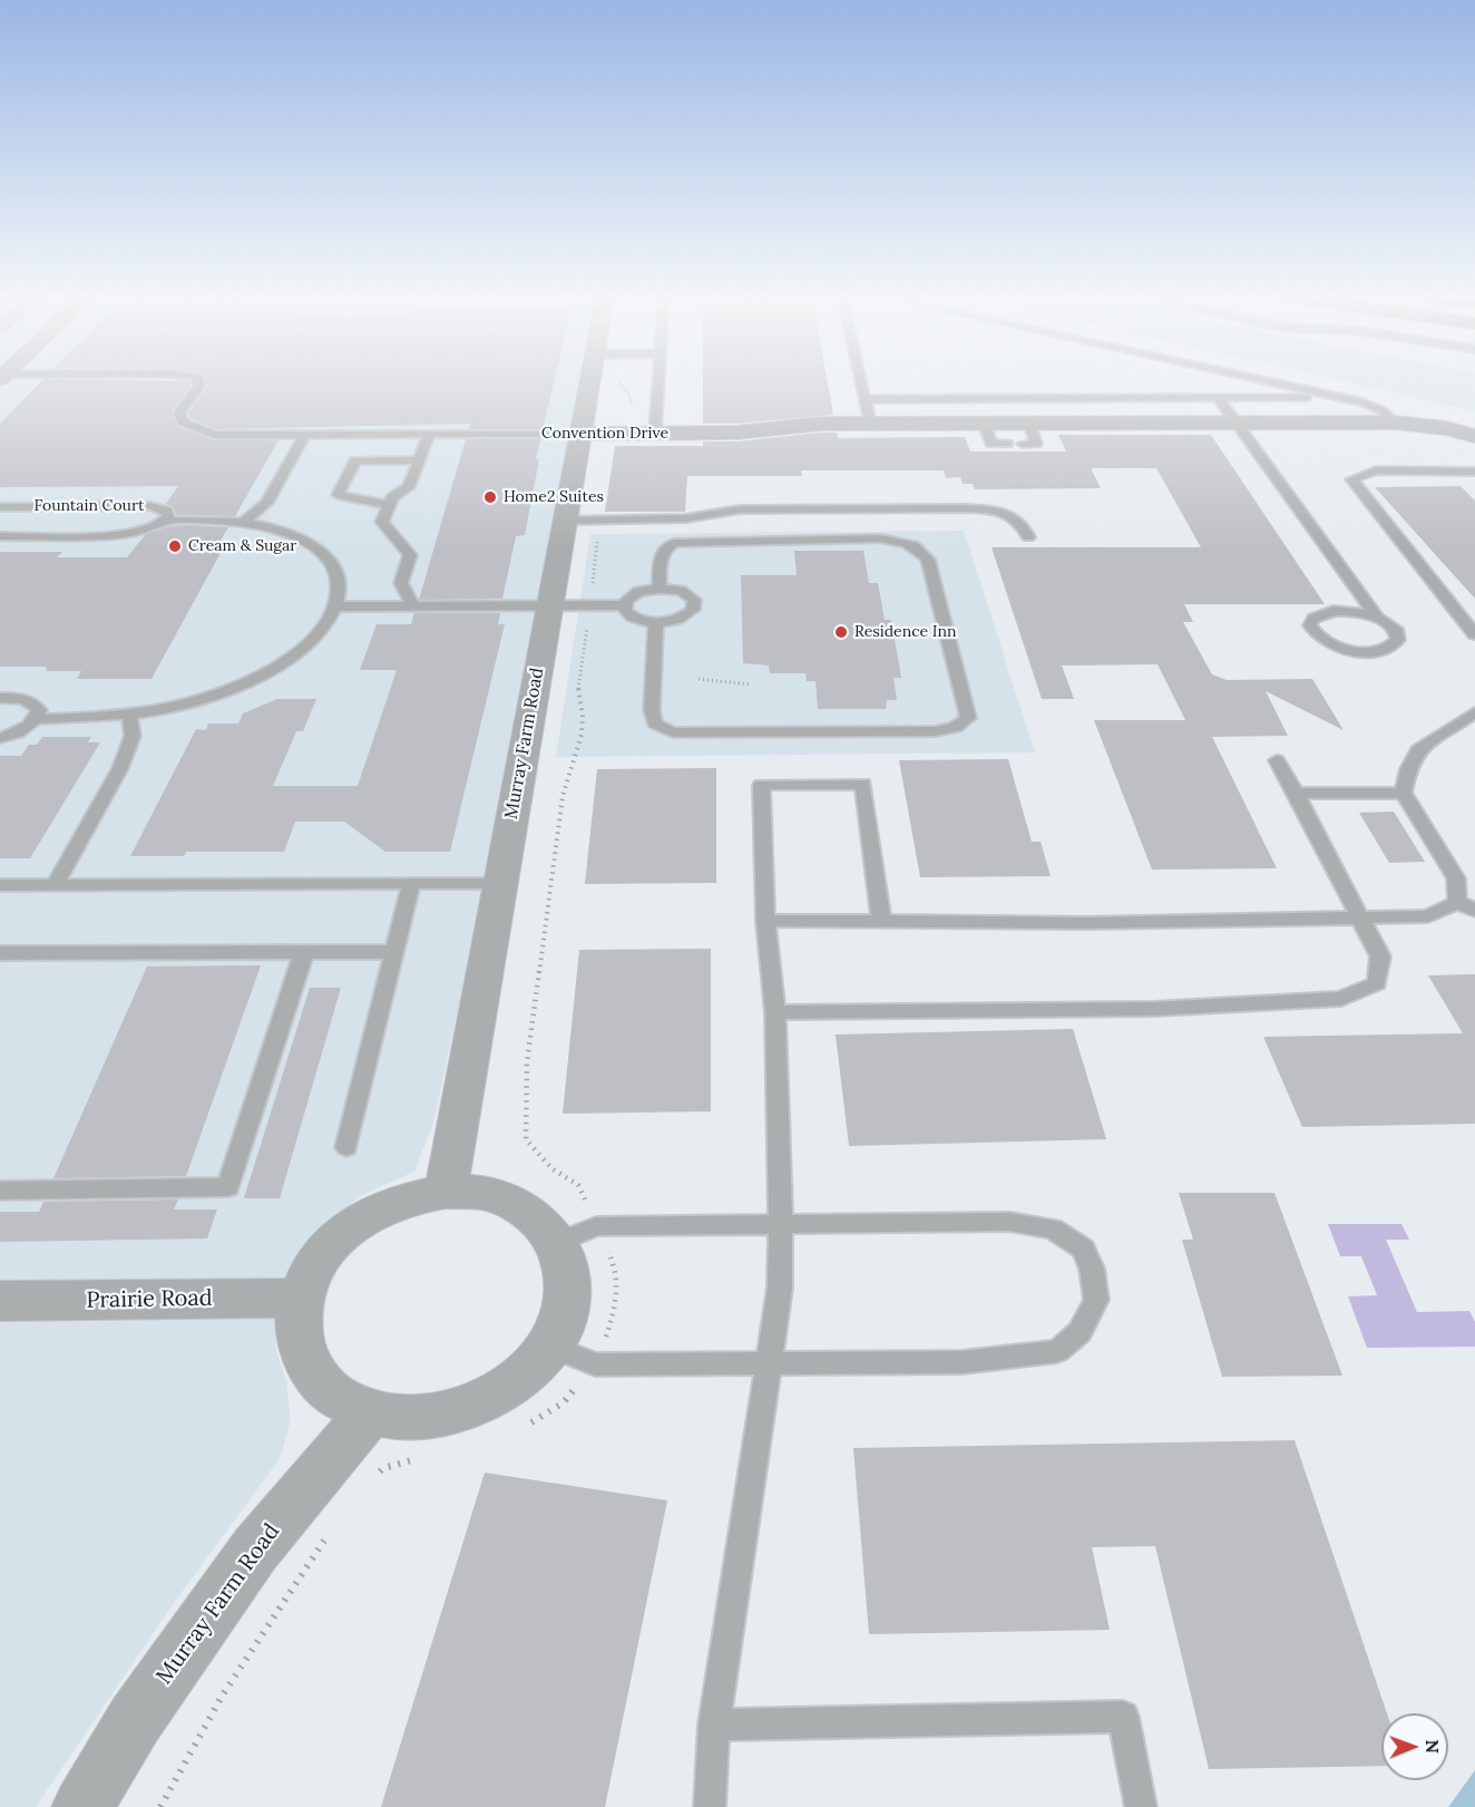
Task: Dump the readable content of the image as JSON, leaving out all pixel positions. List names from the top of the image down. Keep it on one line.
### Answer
{"streets":{"street":["Convention Drive","Murray Farm Road","Prairie Road"],"lane":["Fountain Court"]},"crossings":[["Convention Drive","Murray Farm Road"]],"places":["Home2 Suites","Cream & Sugar","Residence Inn"],"north":"right"}
